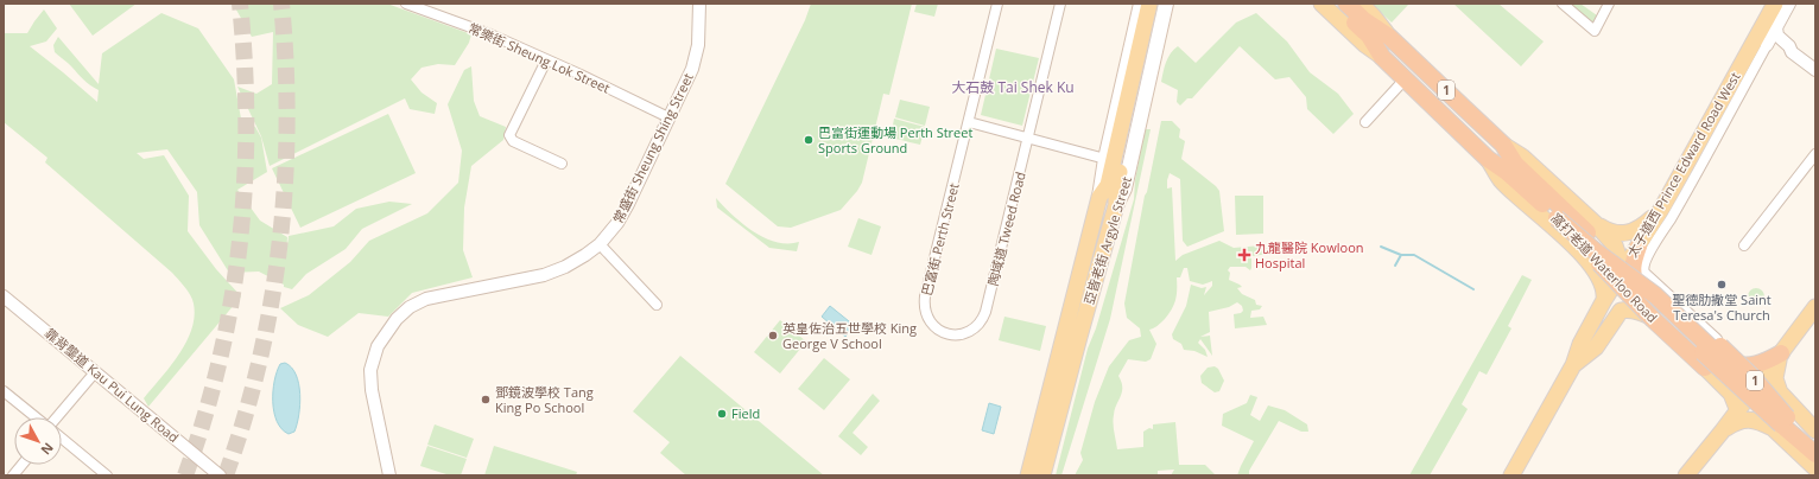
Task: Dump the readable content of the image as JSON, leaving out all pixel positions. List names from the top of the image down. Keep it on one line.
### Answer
{"streets":{"highway":["1","窩打老道 Waterloo Road"],"main road":["太子道西 Prince Edward Road West","亞皆老街 Argyle Street"],"street":["常樂街 Sheung Lok Street","常盛街 Sheung Shing Street","陶域道 Tweed Road","巴富街 Perth Street","靠背壟道 Kau Pui Lung Road"]},"crossings":[["常樂街 Sheung Lok Street","常盛街 Sheung Shing Street"],["太子道西 Prince Edward Road West","窩打老道 Waterloo Road"],["陶域道 Tweed Road","巴富街 Perth Street"]],"districts":["大石鼓 Tai Shek Ku"],"places":{"other":["巴富街運動場 Perth Street Sports Ground","聖德肋撒堂 Saint Teresa's Church","英皇佐治五世學校 King George V School","鄧鏡波學校 Tang King Po School","Field"],"health":["九龍醫院 Kowloon Hospital"]},"north":"bottom right"}
